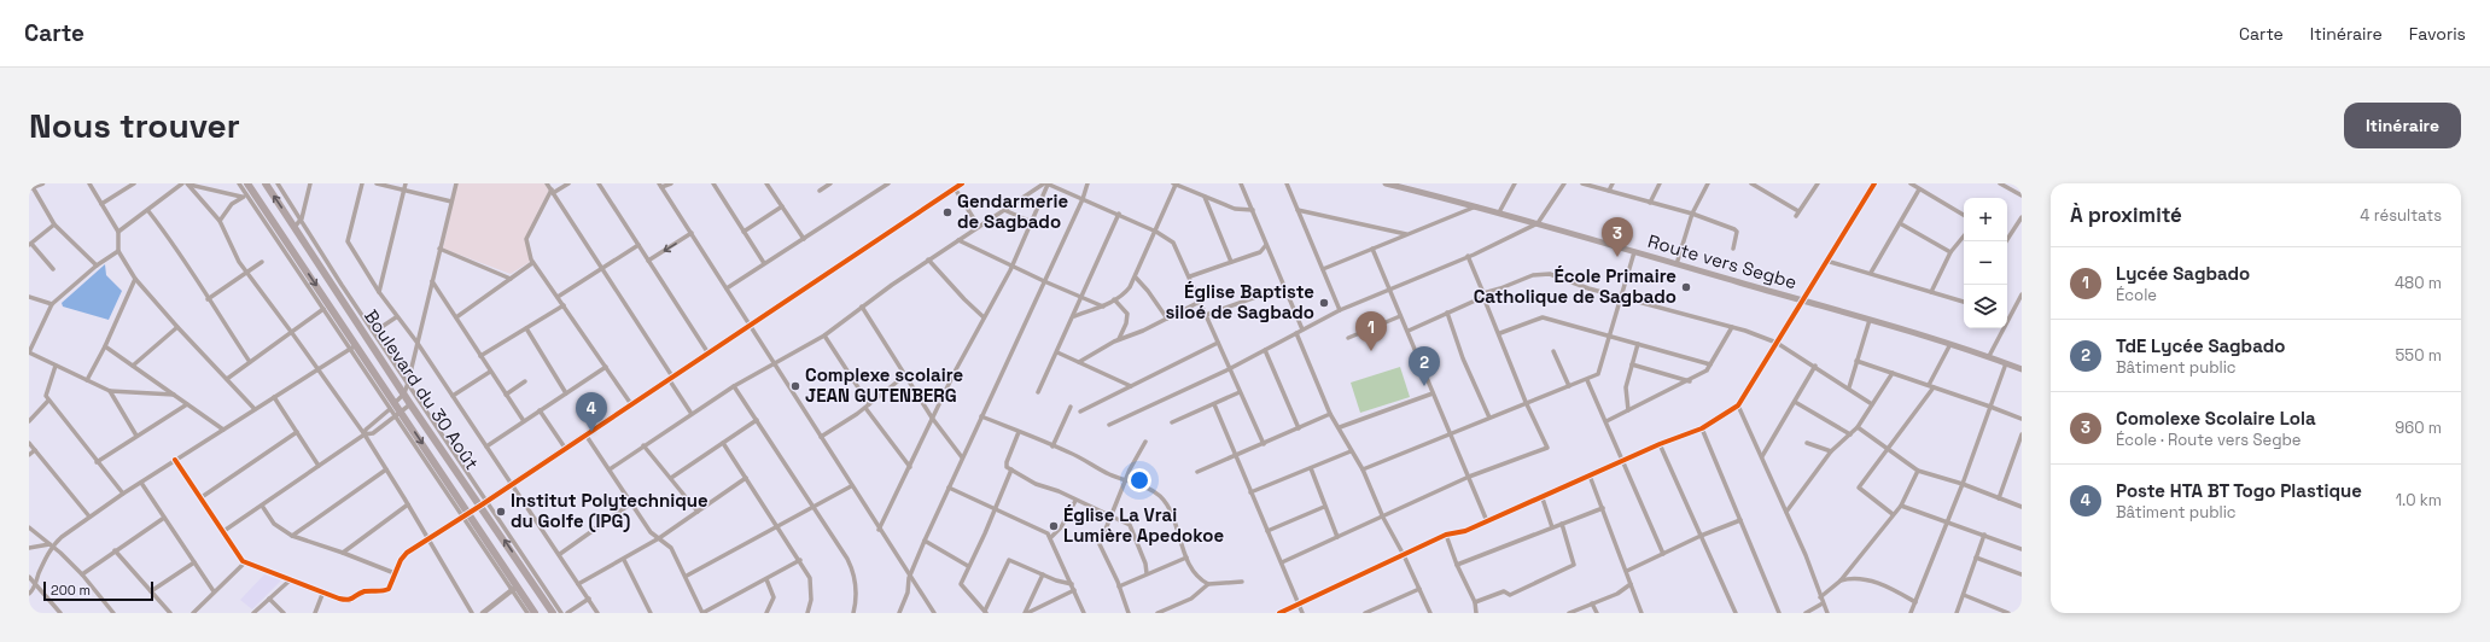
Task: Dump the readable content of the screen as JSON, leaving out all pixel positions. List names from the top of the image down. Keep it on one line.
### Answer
{"streets":{"highway":["Boulevard du 30 Août"],"main road":["Route vers Segbe"]},"places":["Gendarmerie de Sagbado","École Primaire Catholique de Sagbado","Église Baptiste siloé de Sagbado","Complexe scolaire JEAN GUTENBERG","Institut Polytechnique du Golfe (IPG)","Église La Vrai Lumière Apedokoe"],"scale_bar":"200 m","page":{"header":"Carte","nav":["Carte","Itinéraire","Favoris"],"buttons":"Itinéraire","title":"Nous trouver","heading":["À proximité","4 résultats"],"map_buttons":["+","−"],"pins":["3","1","2","4"],"list":[{"mark":"1","name":"Lycée Sagbado","note":"École","value":"480 m"},{"mark":"2","name":"TdE Lycée Sagbado","note":"Bâtiment public","value":"550 m"},{"mark":"3","name":"Comolexe Scolaire Lola","note":"École · Route vers Segbe","value":"960 m"},{"mark":"4","name":"Poste HTA BT Togo Plastique","note":"Bâtiment public","value":"1.0 km"}],"scale":"200 m"}}
